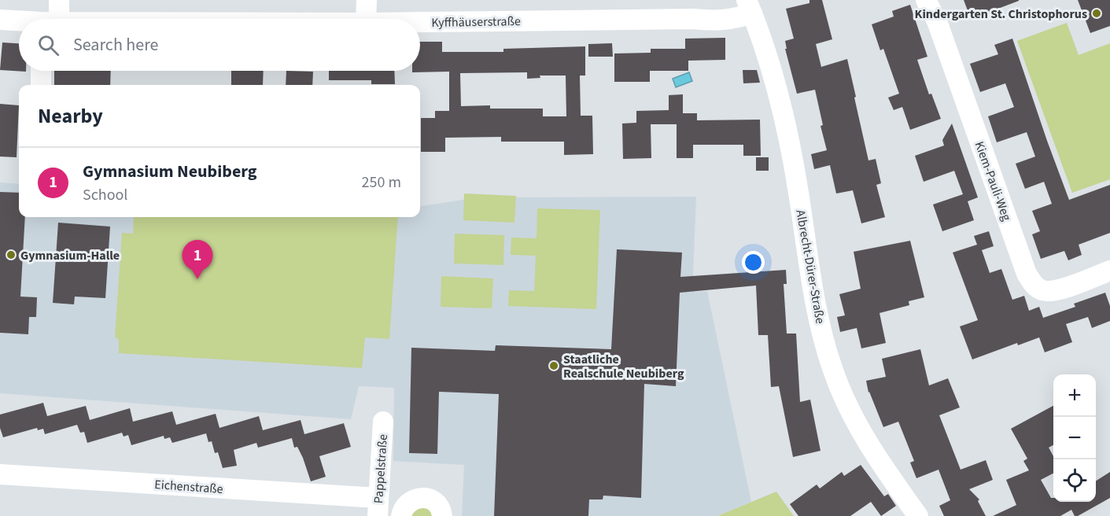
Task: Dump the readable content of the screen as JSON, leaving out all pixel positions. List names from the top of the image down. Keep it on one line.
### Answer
{"streets":{"street":["Kyffhäuserstraße","Kiem-Pauli-Weg","Albrecht-Dürer-Straße","Pappelstraße","Eichenstraße"]},"crossings":[["Kyffhäuserstraße","Albrecht-Dürer-Straße"],["Pappelstraße","Eichenstraße"]],"places":["Kindergarten St. Christophorus","Gymnasium-Halle","Staatliche Realschule Neubiberg"],"page":{"search":"Search here","heading":"Nearby","list":[{"mark":"1","name":"Gymnasium Neubiberg","note":"School","value":"250 m"}],"pins":"1","map_buttons":["+","−"]}}
